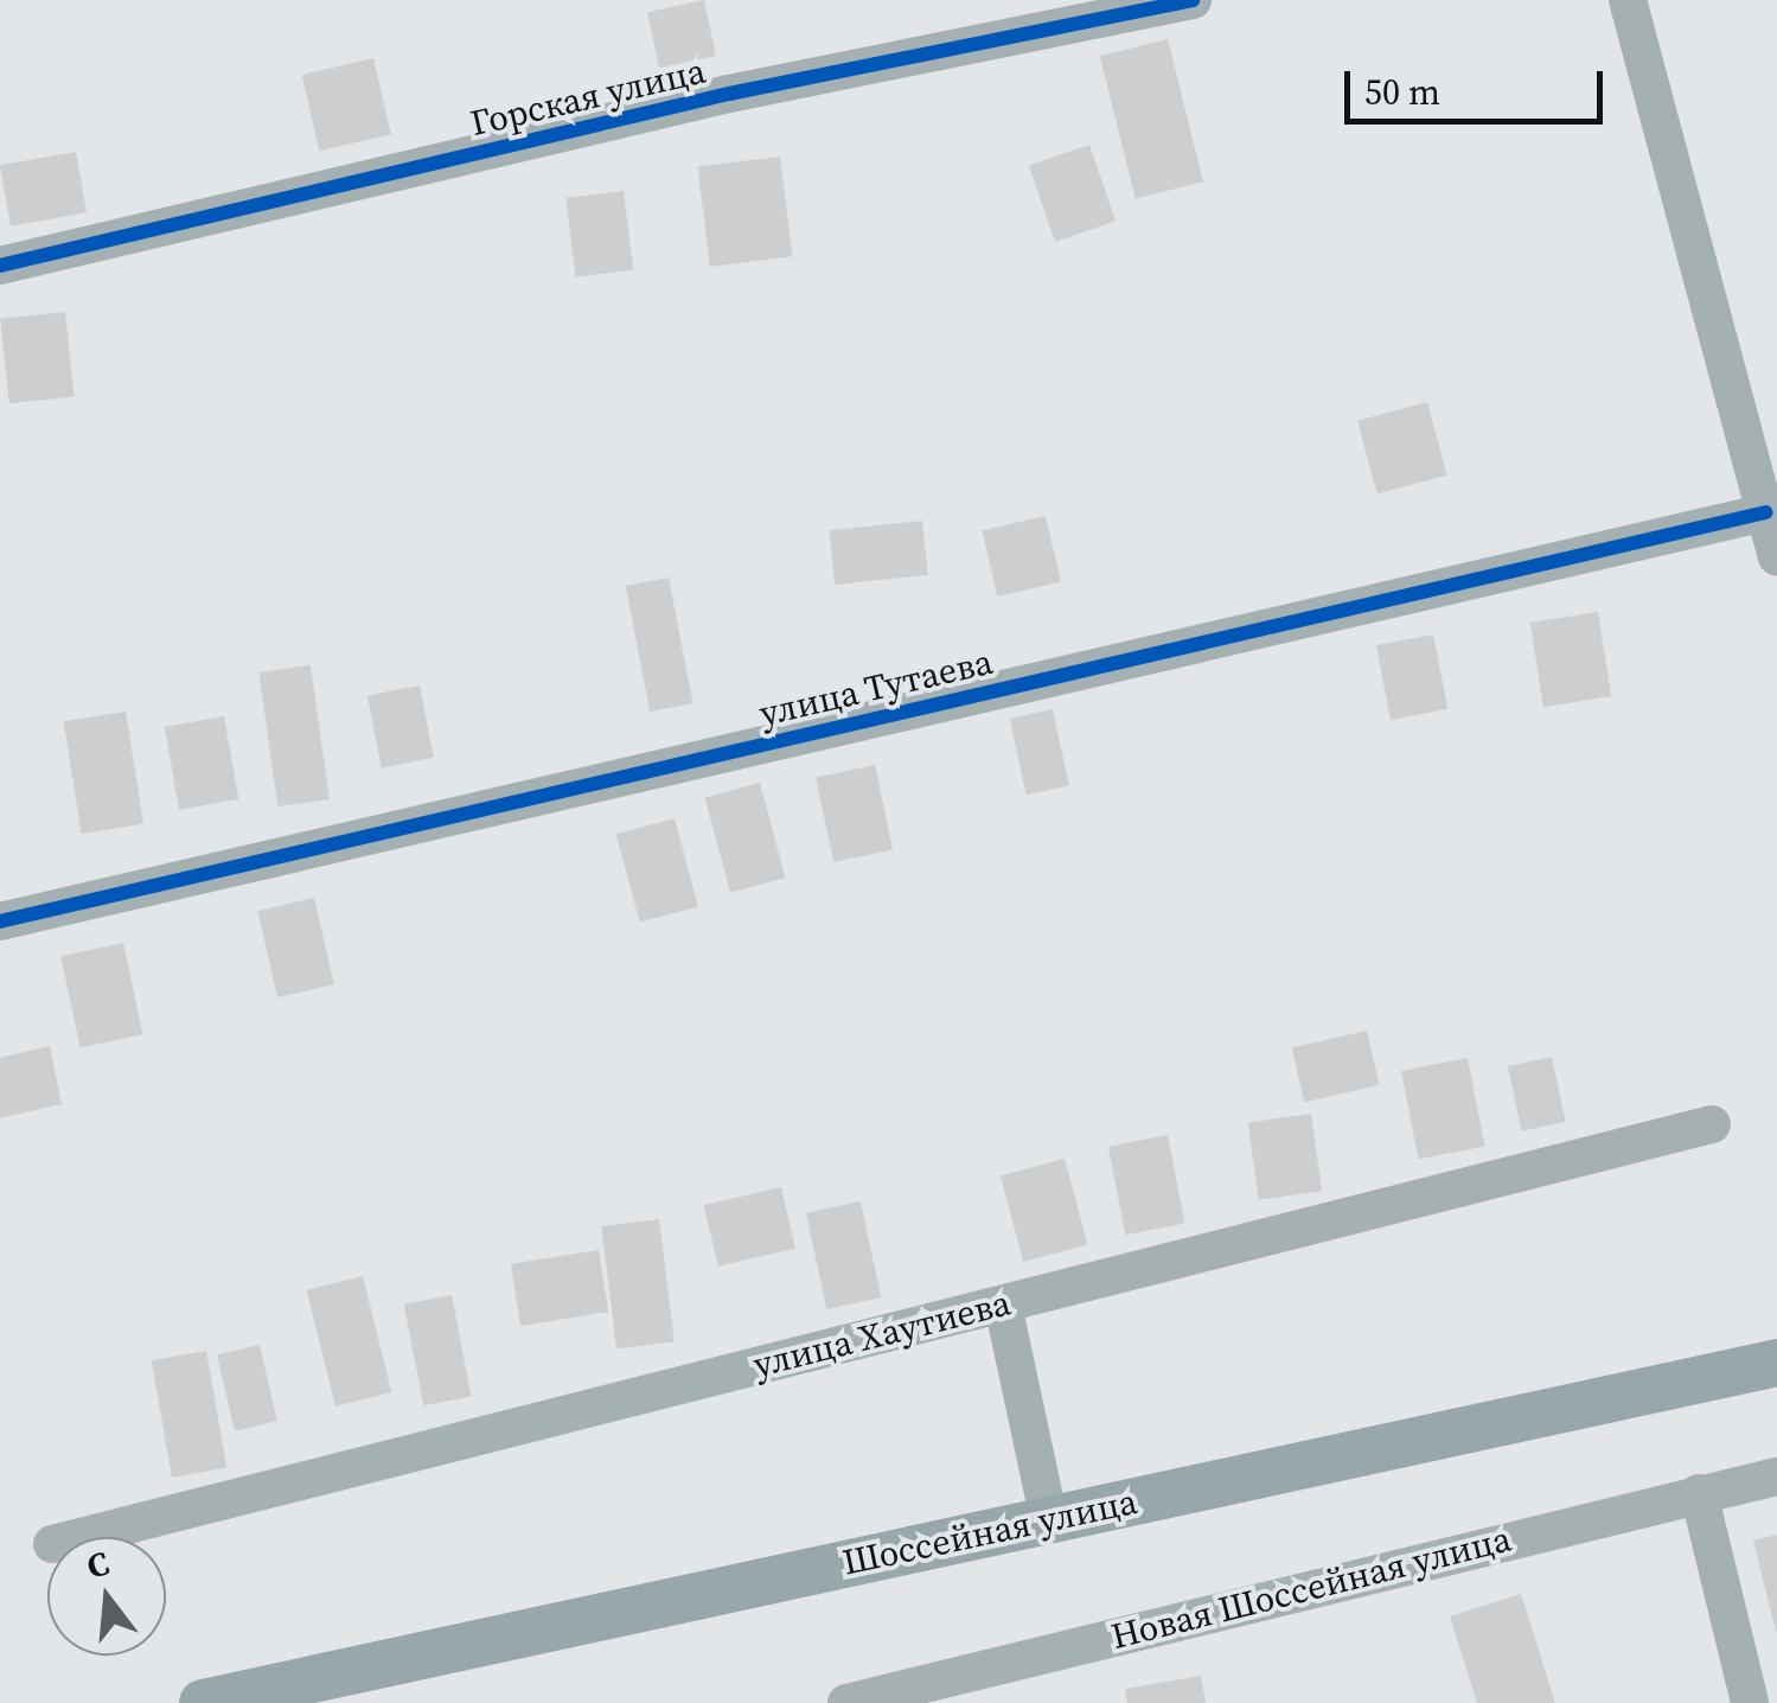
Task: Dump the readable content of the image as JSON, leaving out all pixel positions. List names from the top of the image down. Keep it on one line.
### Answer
{"streets":{"main road":["Шоссейная улица"],"street":["Горская улица","улица Тутаева","улица Хаутиева","Новая Шоссейная улица"]},"scale_bar":"50 m","north":"top"}
